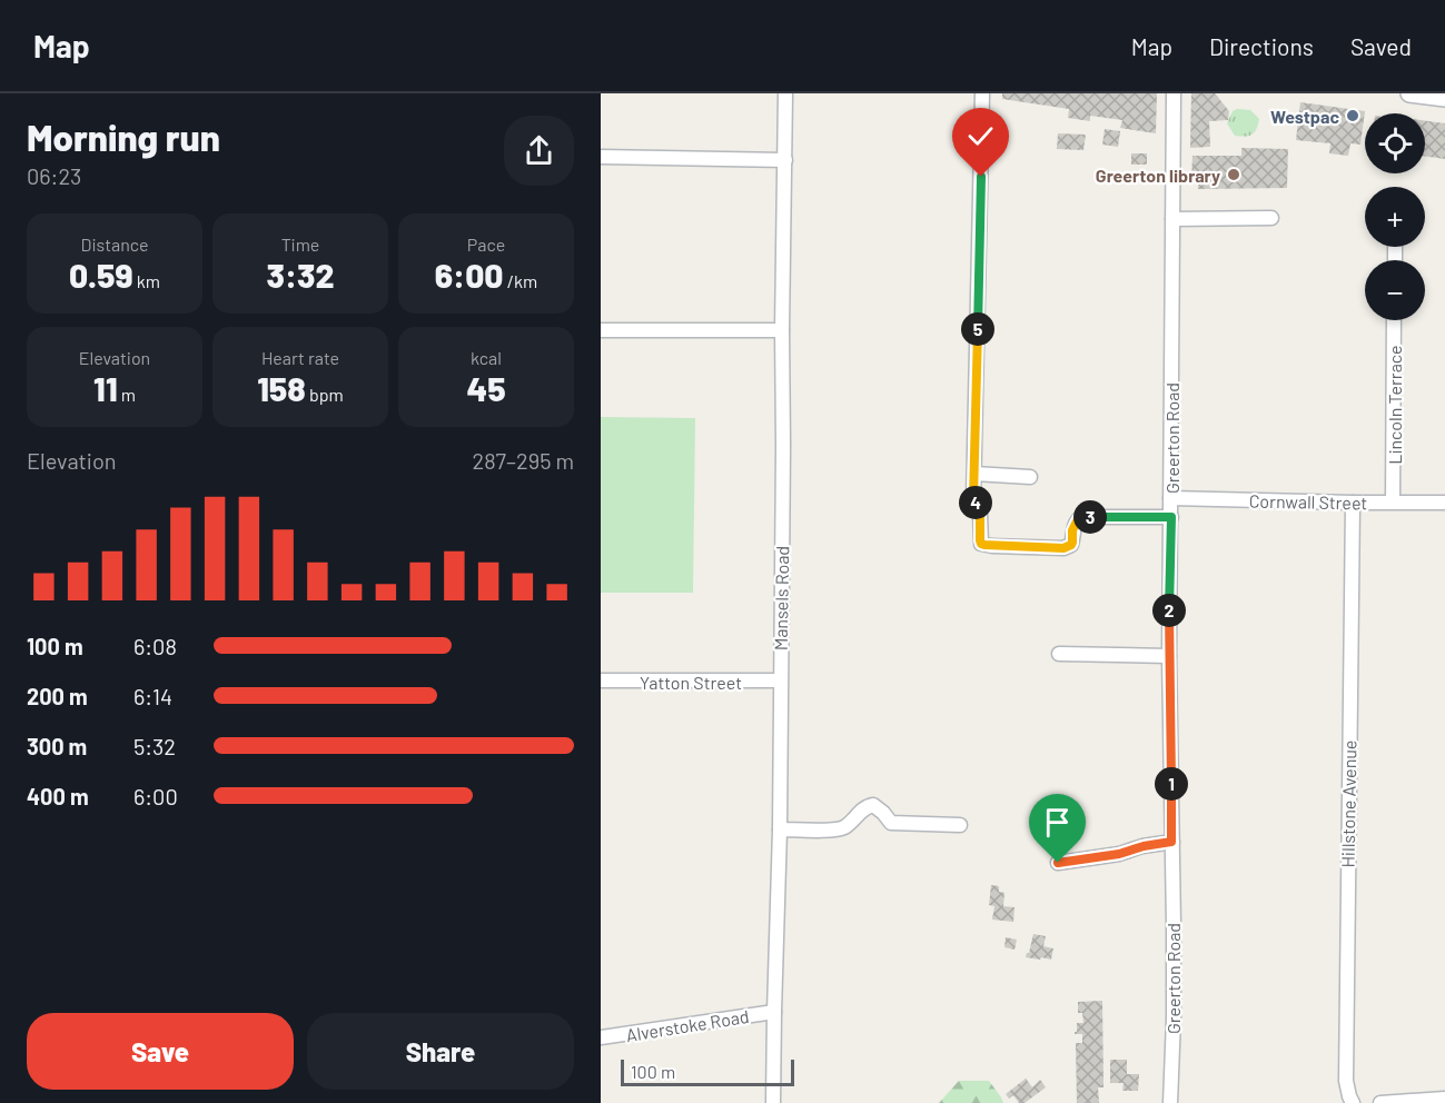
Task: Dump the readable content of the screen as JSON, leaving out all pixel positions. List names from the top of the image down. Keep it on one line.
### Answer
{"streets":{"street":["Lincoln Terrace","Greerton Road","Cornwall Street","Mansels Road","Yatton Street","Hillstone Avenue","Alverstoke Road"]},"crossings":[["Lincoln Terrace","Cornwall Street"],["Greerton Road","Cornwall Street"],["Cornwall Street","Hillstone Avenue"],["Mansels Road","Yatton Street"],["Mansels Road","Alverstoke Road"]],"places":["Westpac","Greerton library"],"scale_bar":"100 m","page":{"header":"Map","nav":["Map","Directions","Saved"],"heading":["Morning run","06:23"],"map_buttons":["+","−"],"stats":[["Distance","0.59 km"],["Time","3:32"],["Pace","6:00 /km"],["Elevation","11 m"],["Heart rate","158 bpm"],["kcal","45"]],"pins":["5","4","3","2","1"],"chart":["Elevation","287–295 m"],"list":[{"name":"100 m","note":"6:08"},{"name":"200 m","note":"6:14"},{"name":"300 m","note":"5:32"},{"name":"400 m","note":"6:00"}],"buttons":["Save","Share"],"scale":"100 m"}}
